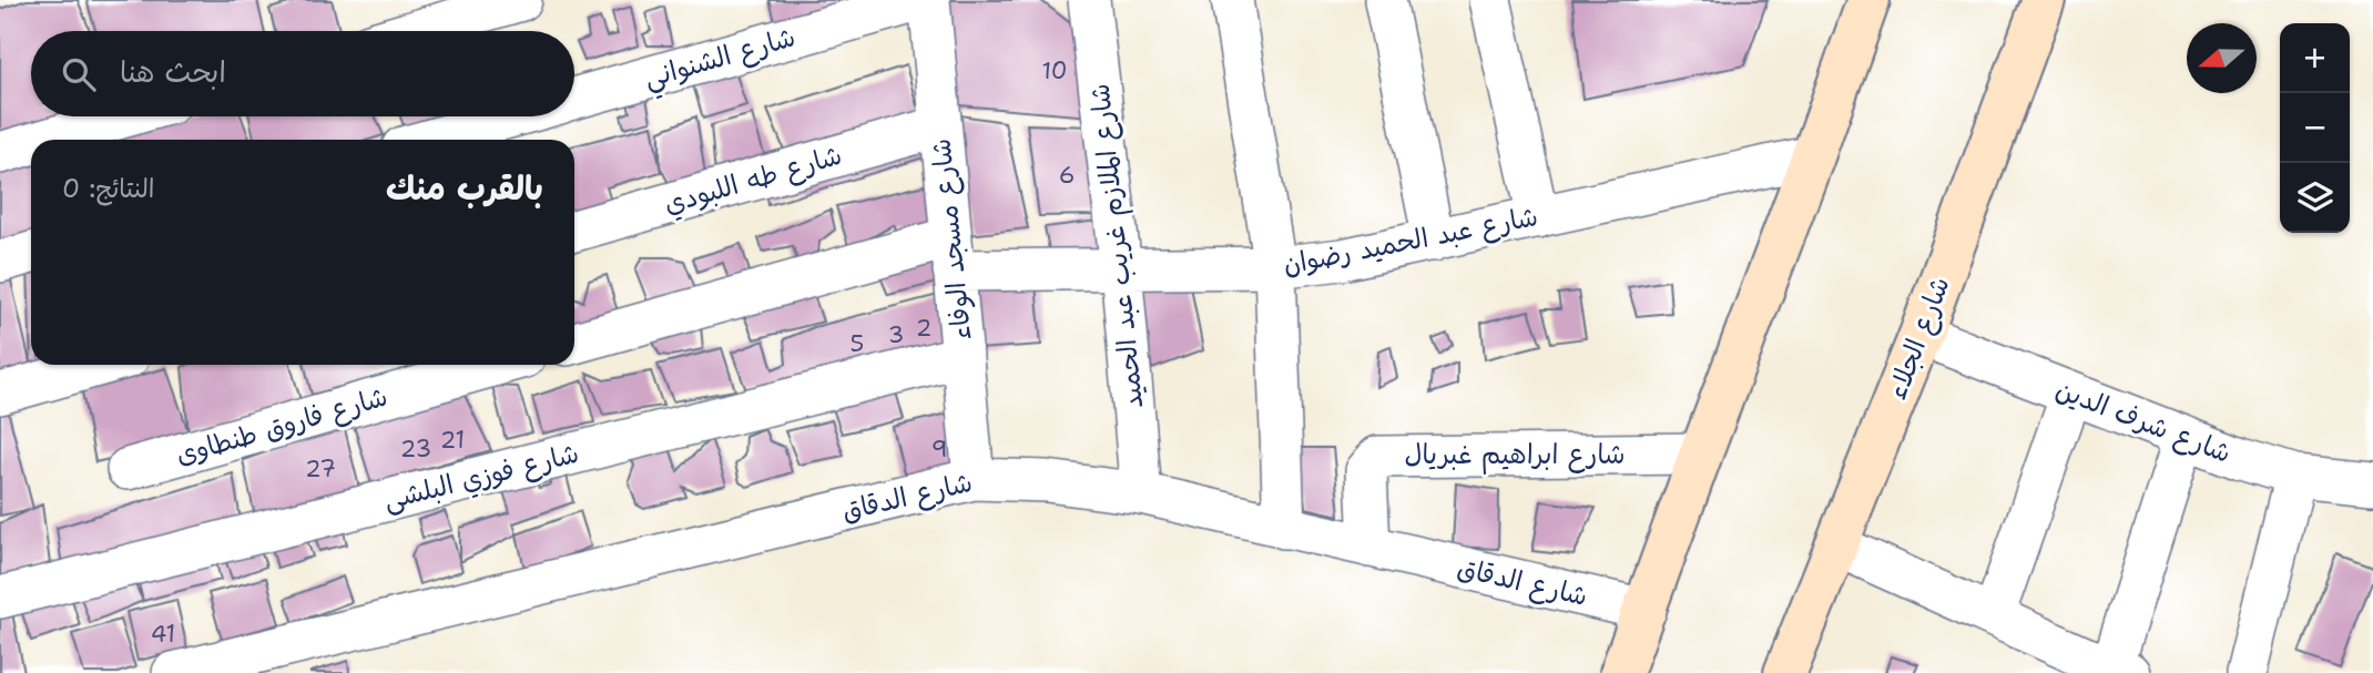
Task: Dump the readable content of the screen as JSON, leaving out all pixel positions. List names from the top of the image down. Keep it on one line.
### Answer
{"streets":{"main road":["شارع الجلاء"],"street":["شارع الشنواني","شارع طه اللبودي","شارع مسجد الوفاء","شارع عبد الحميد رضوان","شارع الملازم غريب عبد الحميد","شارع شرف الدين","شارع فاروق طنطاوى","شارع ابراهيم غبريال","شارع فوزي البلشى","شارع الدقاق"]},"crossings":[["شارع طه اللبودي","شارع مسجد الوفاء"],["شارع مسجد الوفاء","شارع عبد الحميد رضوان"],["شارع مسجد الوفاء","شارع فوزي البلشى"],["شارع مسجد الوفاء","شارع الدقاق"],["شارع عبد الحميد رضوان","شارع الملازم غريب عبد الحميد"],["شارع الملازم غريب عبد الحميد","شارع الدقاق"],["شارع الجلاء","شارع شرف الدين"],["شارع ابراهيم غبريال","شارع الدقاق"]],"house_numbers":["10","6","2","3","5","21","23","9","27","41"],"north":"left","page":{"map_buttons":["+","−"],"search":"ابحث هنا","heading":["بالقرب منك","النتائج: 0"]}}
